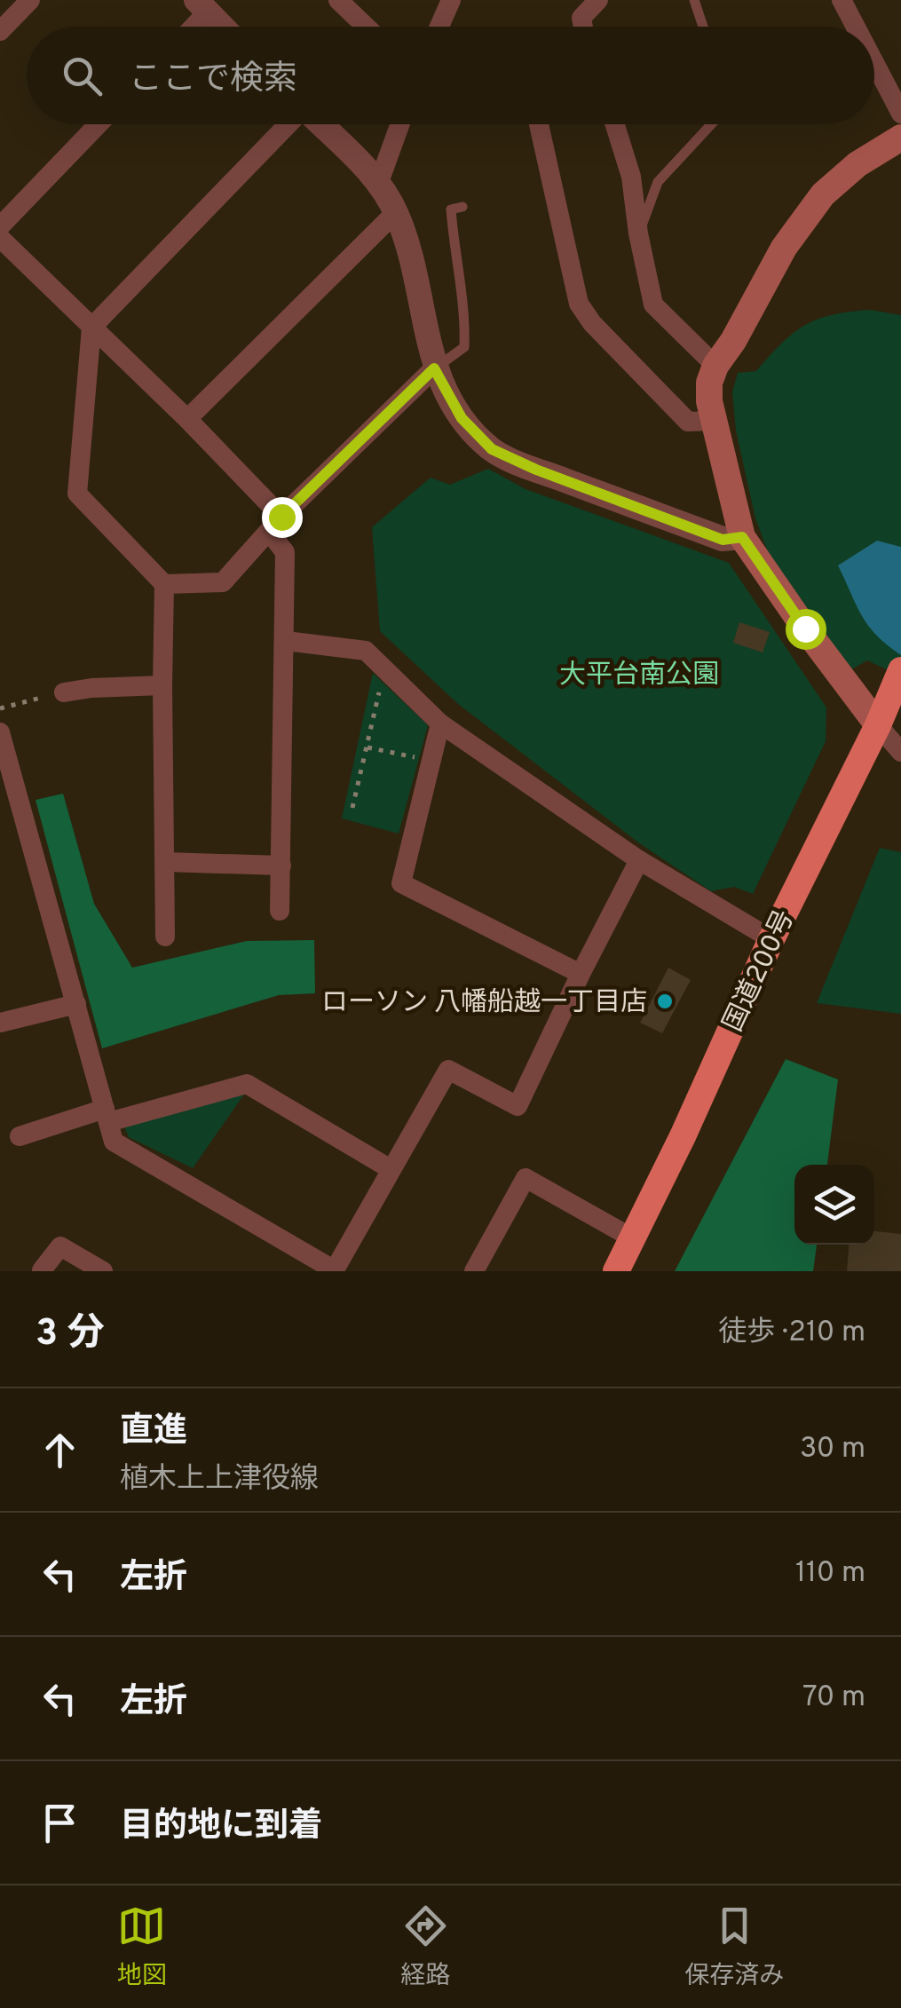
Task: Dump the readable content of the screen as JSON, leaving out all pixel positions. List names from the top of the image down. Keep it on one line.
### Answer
{"streets":{"highway":["国道200号"]},"parks":["大平台南公園"],"places":["ローソン 八幡船越一丁目店"],"page":{"search":"ここで検索","heading":["3 分","徒歩 · 210 m"],"list":[["直進","植木上上津役線","30 m"],["左折","110 m"],["左折","70 m"],"目的地に到着"],"nav":["地図","経路","保存済み"]}}
